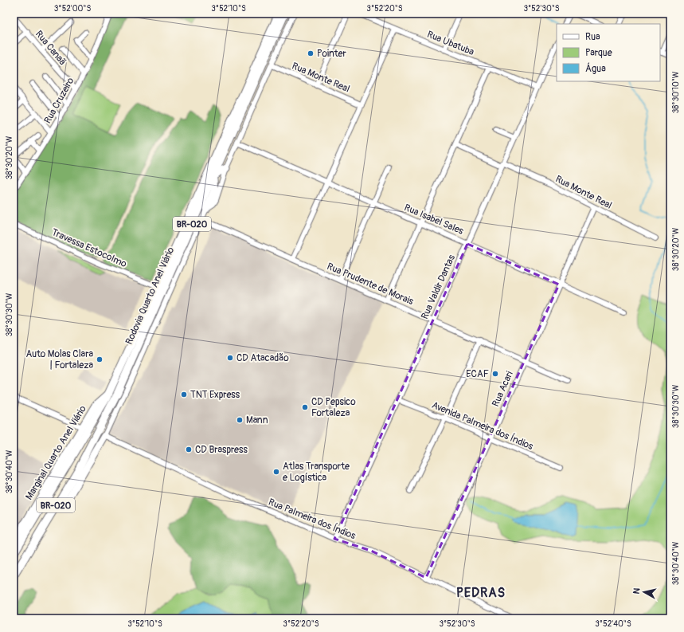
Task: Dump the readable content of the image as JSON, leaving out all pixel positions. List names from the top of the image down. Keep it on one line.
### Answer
{"streets":{"highway":["BR-020","Rodovia Quarto Anel Viário"],"main road":["Marginal Quarto Anel Viário"],"street":["Rua Ubatuba","Rua Canaã","Rua Monte Real","Rua Cruzeiro","Rua Isabel Sales","Travessa Estocolmo","Rua Prudente de Morais","Rua Valdir Dantas","Rua Acari","Avenida Palmeira dos Índios","Rua Palmeira dos Índios"]},"crossings":[["Rua Ubatuba","Rua Valdir Dantas"],["Rua Canaã","Rua Cruzeiro"],["Rua Monte Real","Rua Valdir Dantas"],["Rua Monte Real","Rua Acari"],["Rua Isabel Sales","Rua Valdir Dantas"],["Rua Isabel Sales","Rua Acari"],["Travessa Estocolmo","Rodovia Quarto Anel Viário"],["Rua Prudente de Morais","Rua Valdir Dantas"],["Rua Prudente de Morais","Rua Acari"],["Rua Valdir Dantas","Avenida Palmeira dos Índios"],["Rua Valdir Dantas","Rua Palmeira dos Índios"],["Rodovia Quarto Anel Viário","Marginal Quarto Anel Viário"],["Rua Acari","Avenida Palmeira dos Índios"],["Rua Acari","Rua Palmeira dos Índios"]],"districts":["PEDRAS"],"places":["Pointer","CD Atacadão","Auto Molas Clara | Fortaleza","ECAF","TNT Express","CD Pepsico Fortaleza","Mann","CD Braspress","Atlas Transporte e Logística"],"legend":["Rua","Parque","Água"],"north":"left","coordinates":["3°52'00\"S","3°52'10\"S","3°52'20\"S","3°52'30\"S","38°30'10\"W","38°30'20\"W","38°30'30\"W","38°30'40\"W","3°52'40\"S"]}
